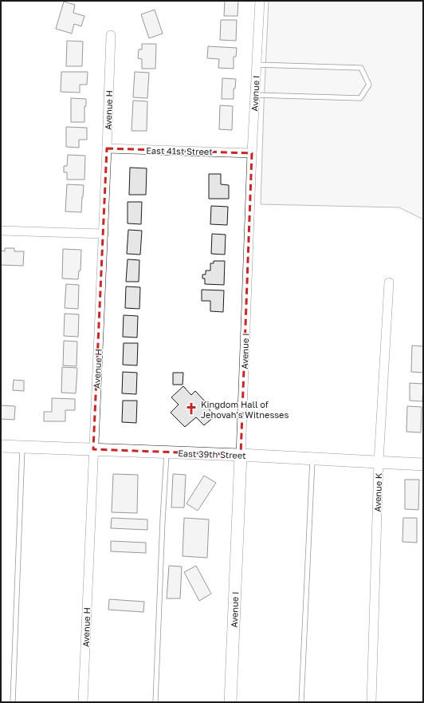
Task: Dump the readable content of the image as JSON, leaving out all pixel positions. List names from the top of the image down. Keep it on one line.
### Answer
{"streets":{"main road":["Avenue I","East 39th Street"],"street":["Avenue H","East 41st Street","Avenue K"]},"crossings":[["Avenue I","East 41st Street"],["Avenue I","East 39th Street"],["Avenue H","East 41st Street"],["Avenue H","East 39th Street"],["East 39th Street","Avenue K"]],"places":{"church":["Kingdom Hall of Jehovah's Witnesses"]}}
